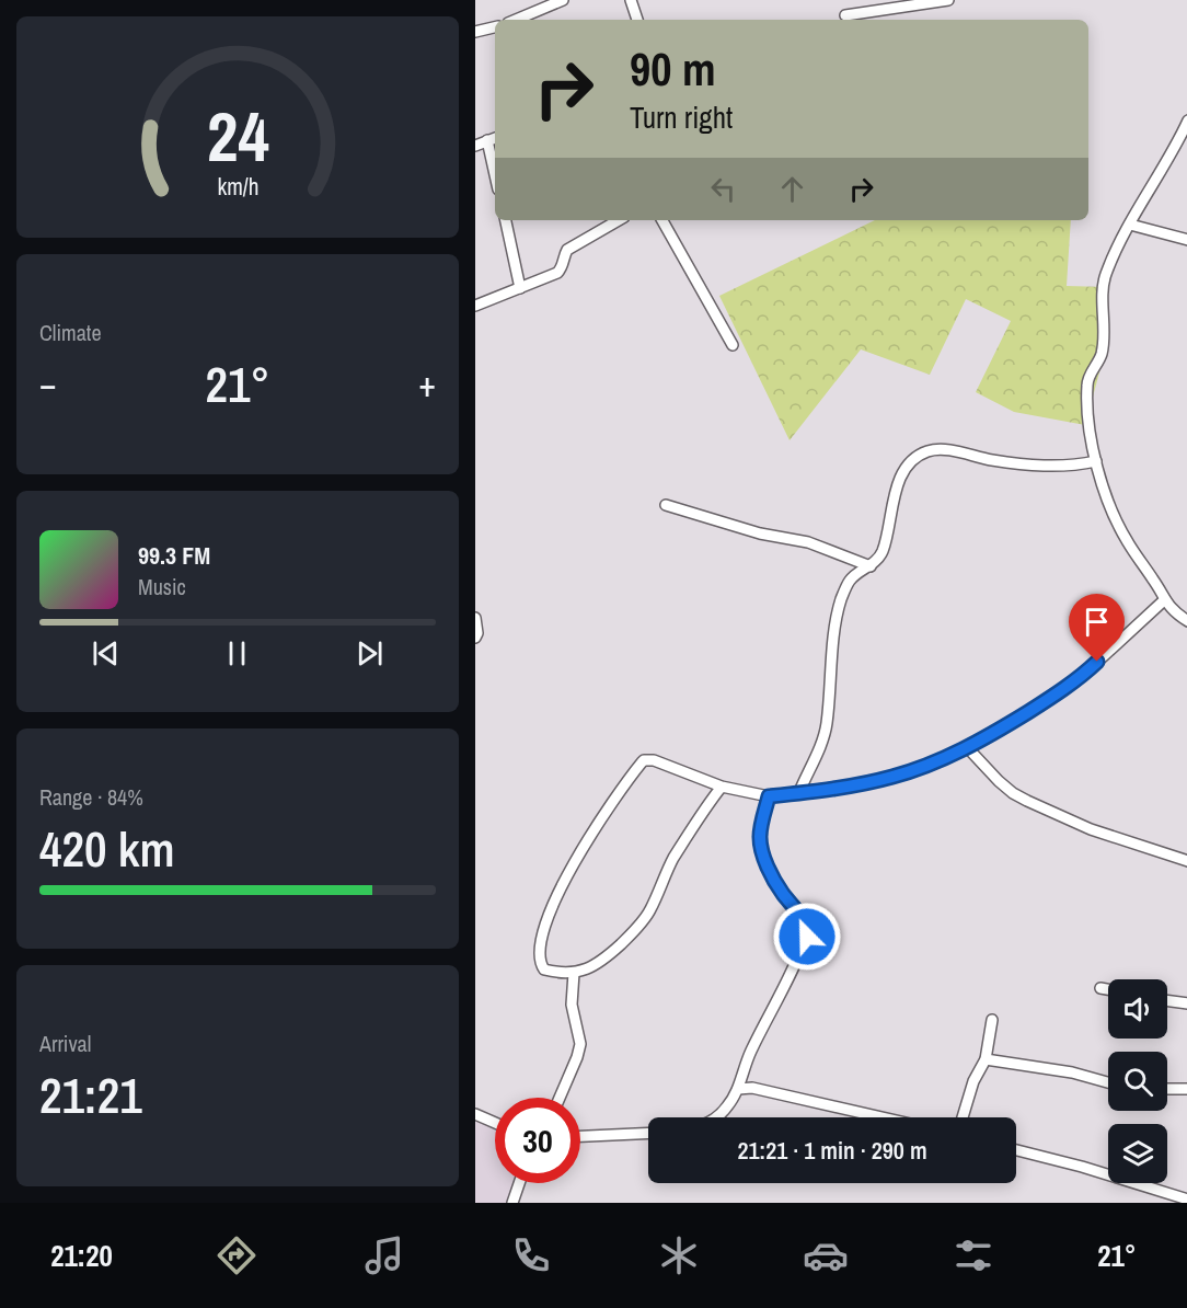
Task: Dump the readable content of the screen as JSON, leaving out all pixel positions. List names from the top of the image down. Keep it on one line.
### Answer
{"page":{"turn":["90 m","Turn right"],"tile":["Climate",["Range · 84%","420 km"],["Arrival","21:21"]],"heat":["−","21°","+"],"song":["99.3 FM","Music"],"limit":"30","trip":"21:21 · 1 min · 290 m","tabs":["21:20","21°"],"gauge":["24","km/h"]}}
